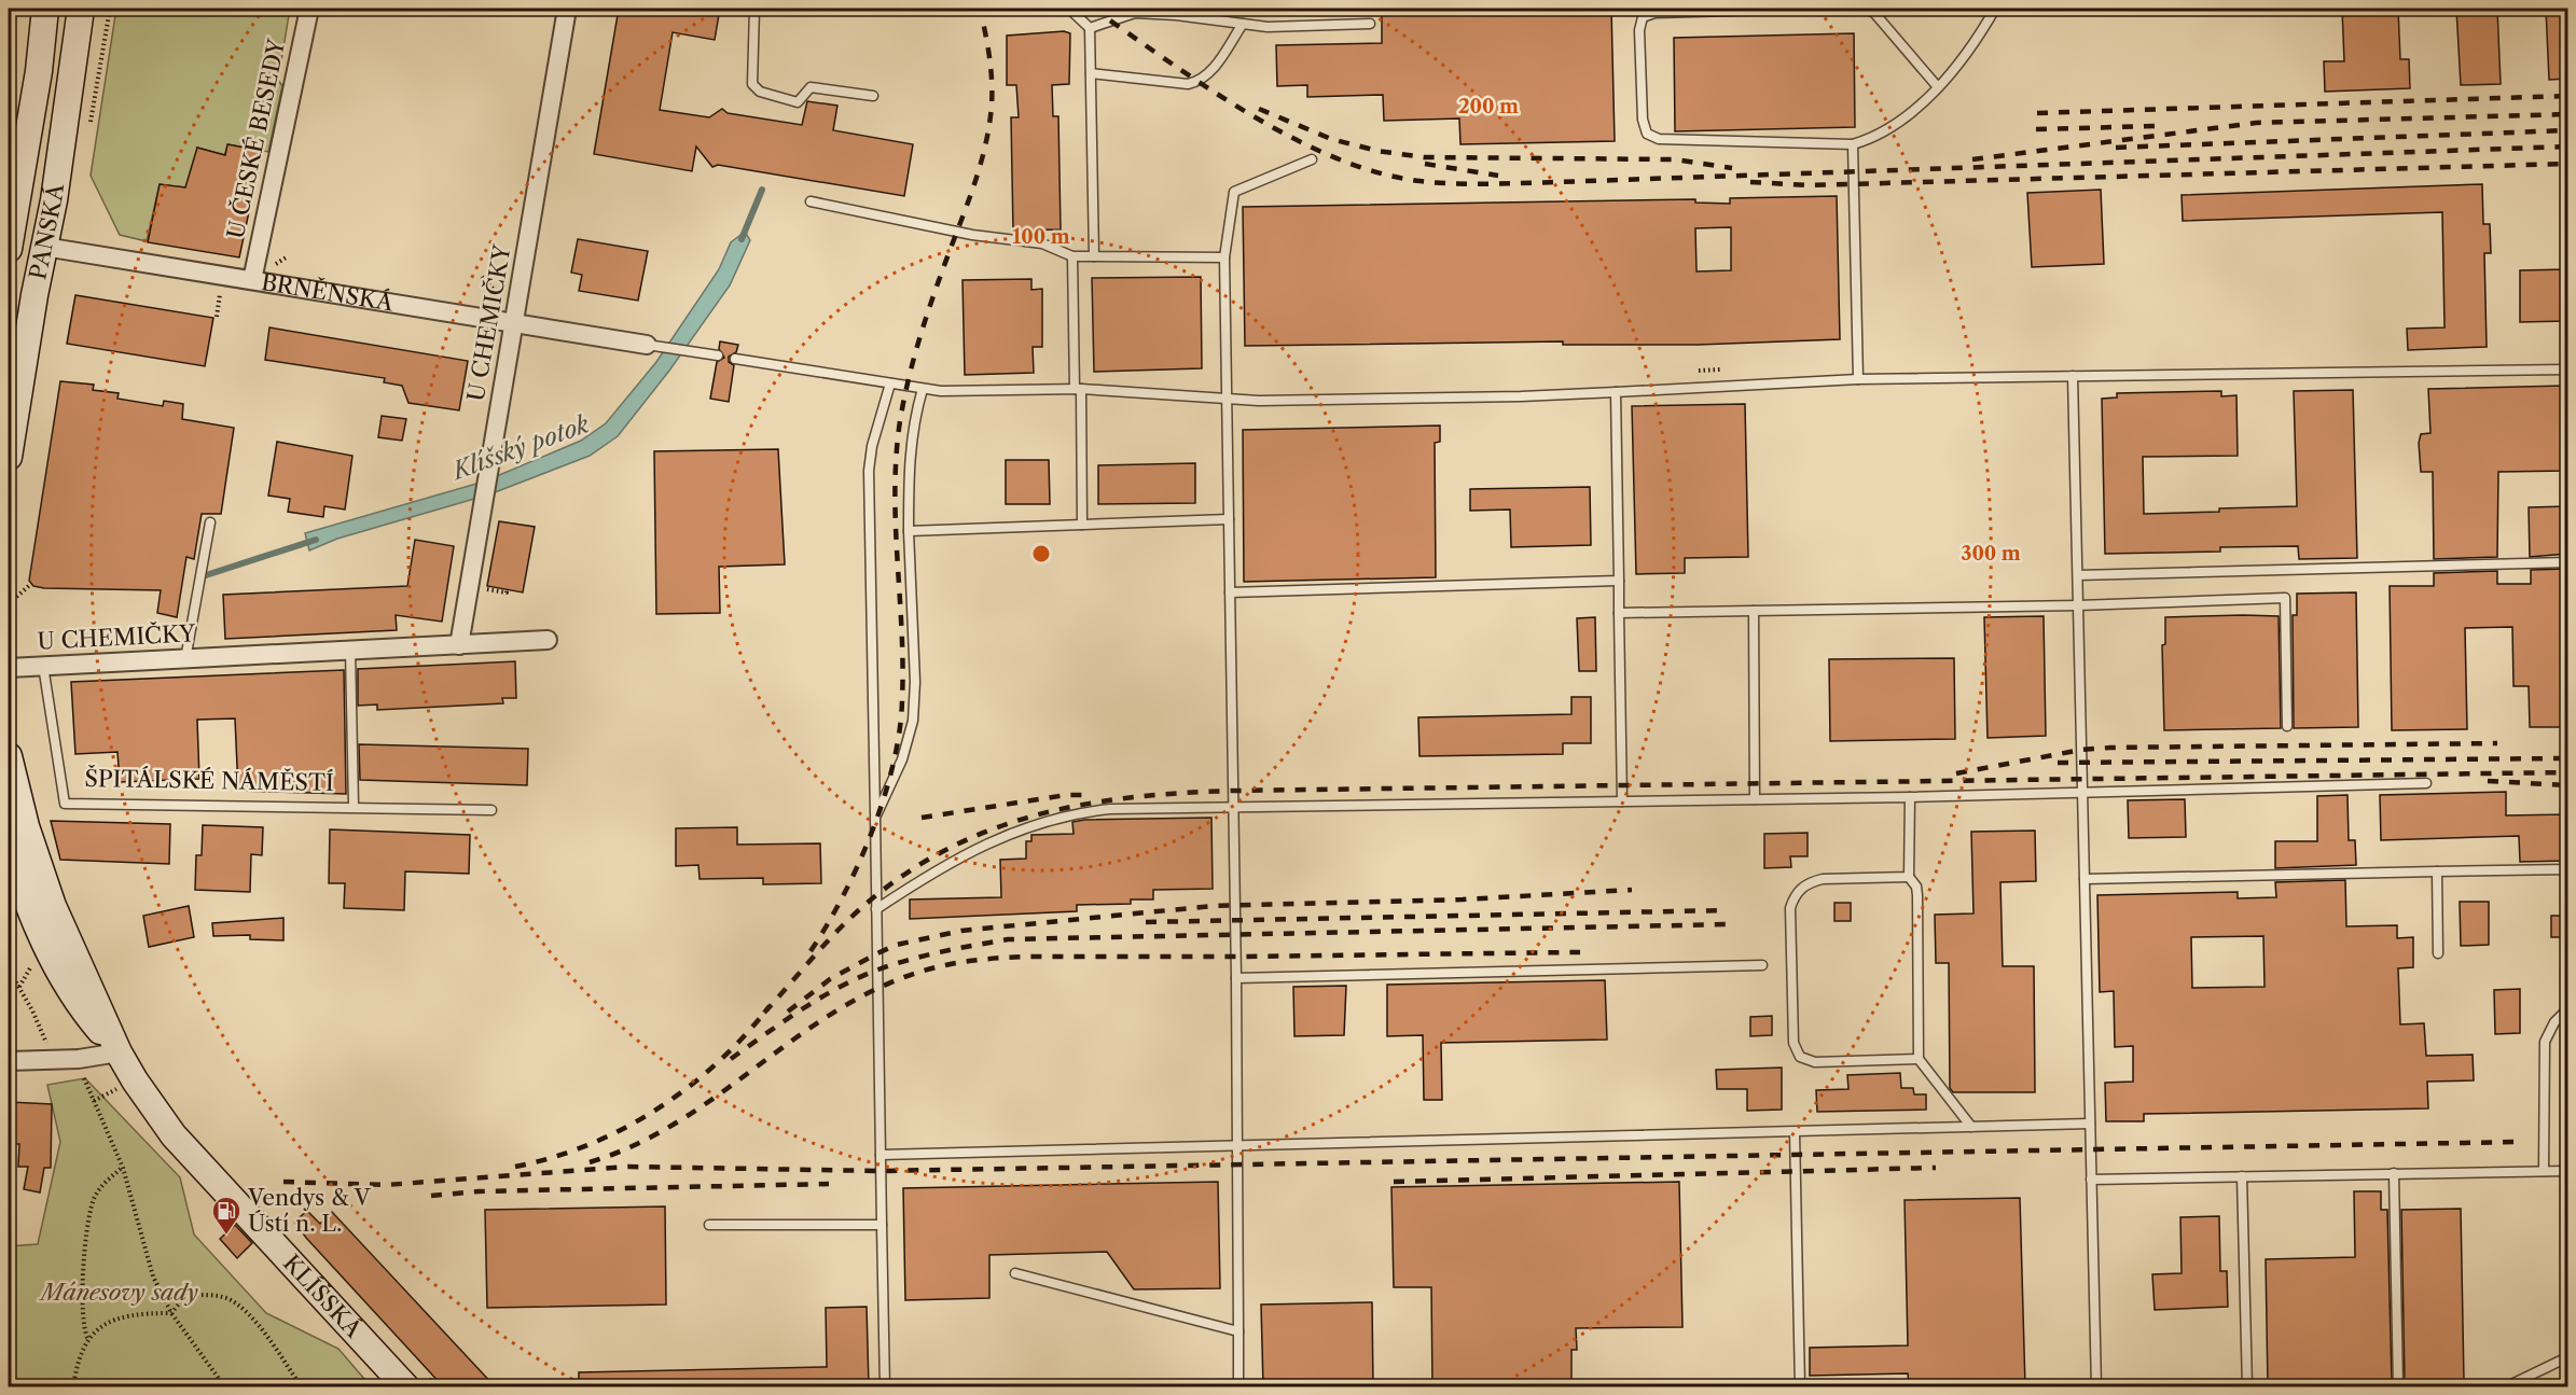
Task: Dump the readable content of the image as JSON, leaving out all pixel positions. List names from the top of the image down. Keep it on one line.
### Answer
{"streets":{"street":["U ČESKÉ BESEDY","PANSKÁ","BRNĚNSKÁ","U CHEMIČKY","KLÍŠSKÁ"],"lane":["ŠPITÁLSKÉ NÁMĚSTÍ"]},"crossings":[["U ČESKÉ BESEDY","BRNĚNSKÁ"],["PANSKÁ","BRNĚNSKÁ"],["BRNĚNSKÁ","U CHEMIČKY"],["U CHEMIČKY","ŠPITÁLSKÉ NÁMĚSTÍ"]],"water":["Klíšský potok"],"parks":["Mánesovy sady"],"places":{"fuel station":["Vendys & V Ústí n. L."]},"rings":["200 m","100 m","300 m"]}
